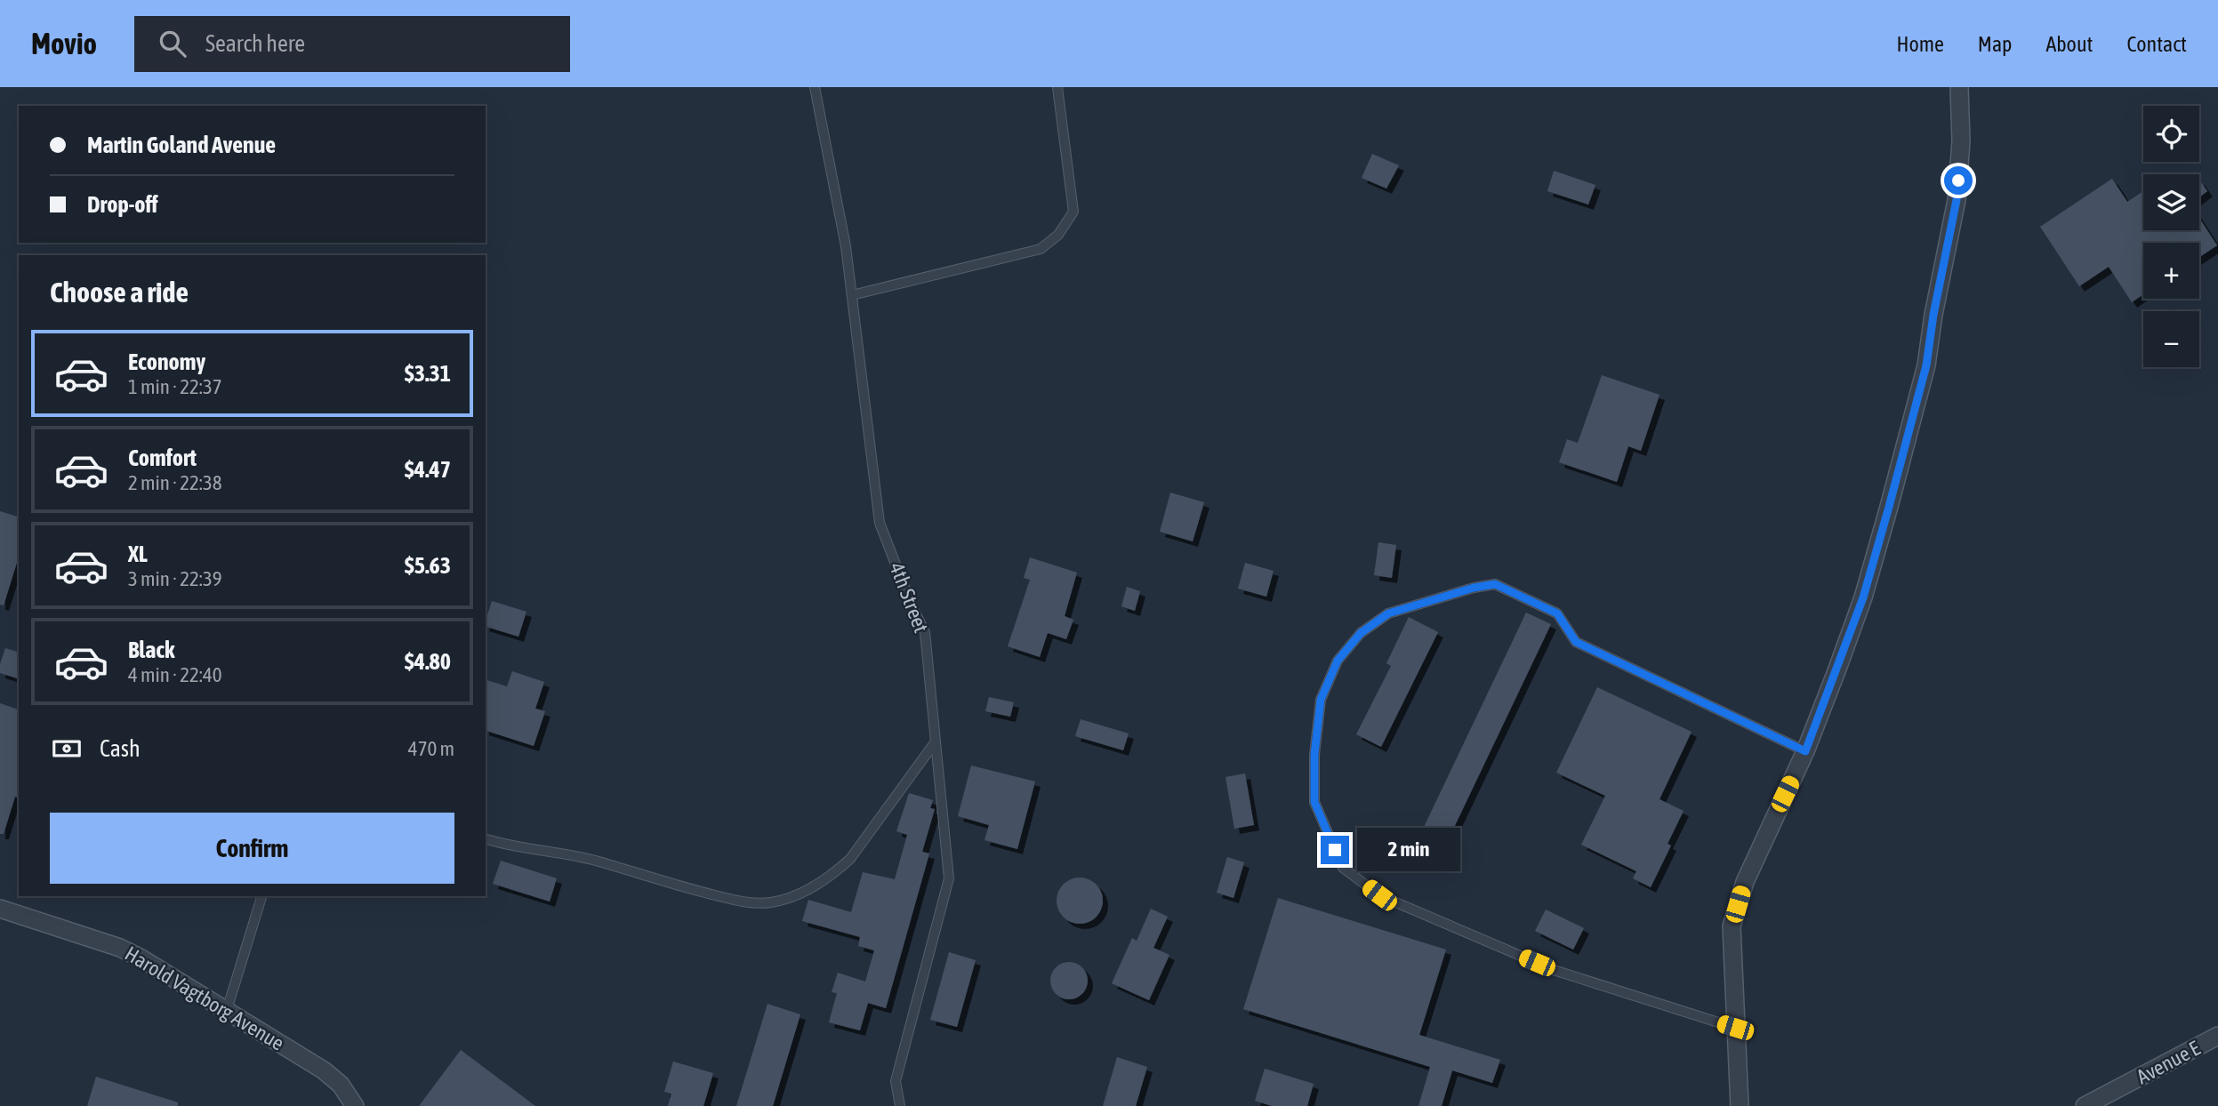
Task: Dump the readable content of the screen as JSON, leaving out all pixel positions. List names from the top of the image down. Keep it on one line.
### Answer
{"streets":{"street":["Harold Vagtborg Avenue","Avenue E"],"lane":["4th Street"]},"page":{"header":"Movio","search":"Search here","nav":["Home","Map","About","Contact"],"map_buttons":["+","−"],"banner":["Martin Goland Avenue","Drop-off"],"heading":"Choose a ride","list":[{"name":"Economy","note":"1 min · 22:37","value":"$3.31"},{"name":"Comfort","note":"2 min · 22:38","value":"$4.47"},{"name":"XL","note":"3 min · 22:39","value":"$5.63"},{"name":"Black","note":"4 min · 22:40","value":"$4.80"}],"pay":["Cash","470 m"],"buttons":"Confirm","bubble":"2 min"}}
